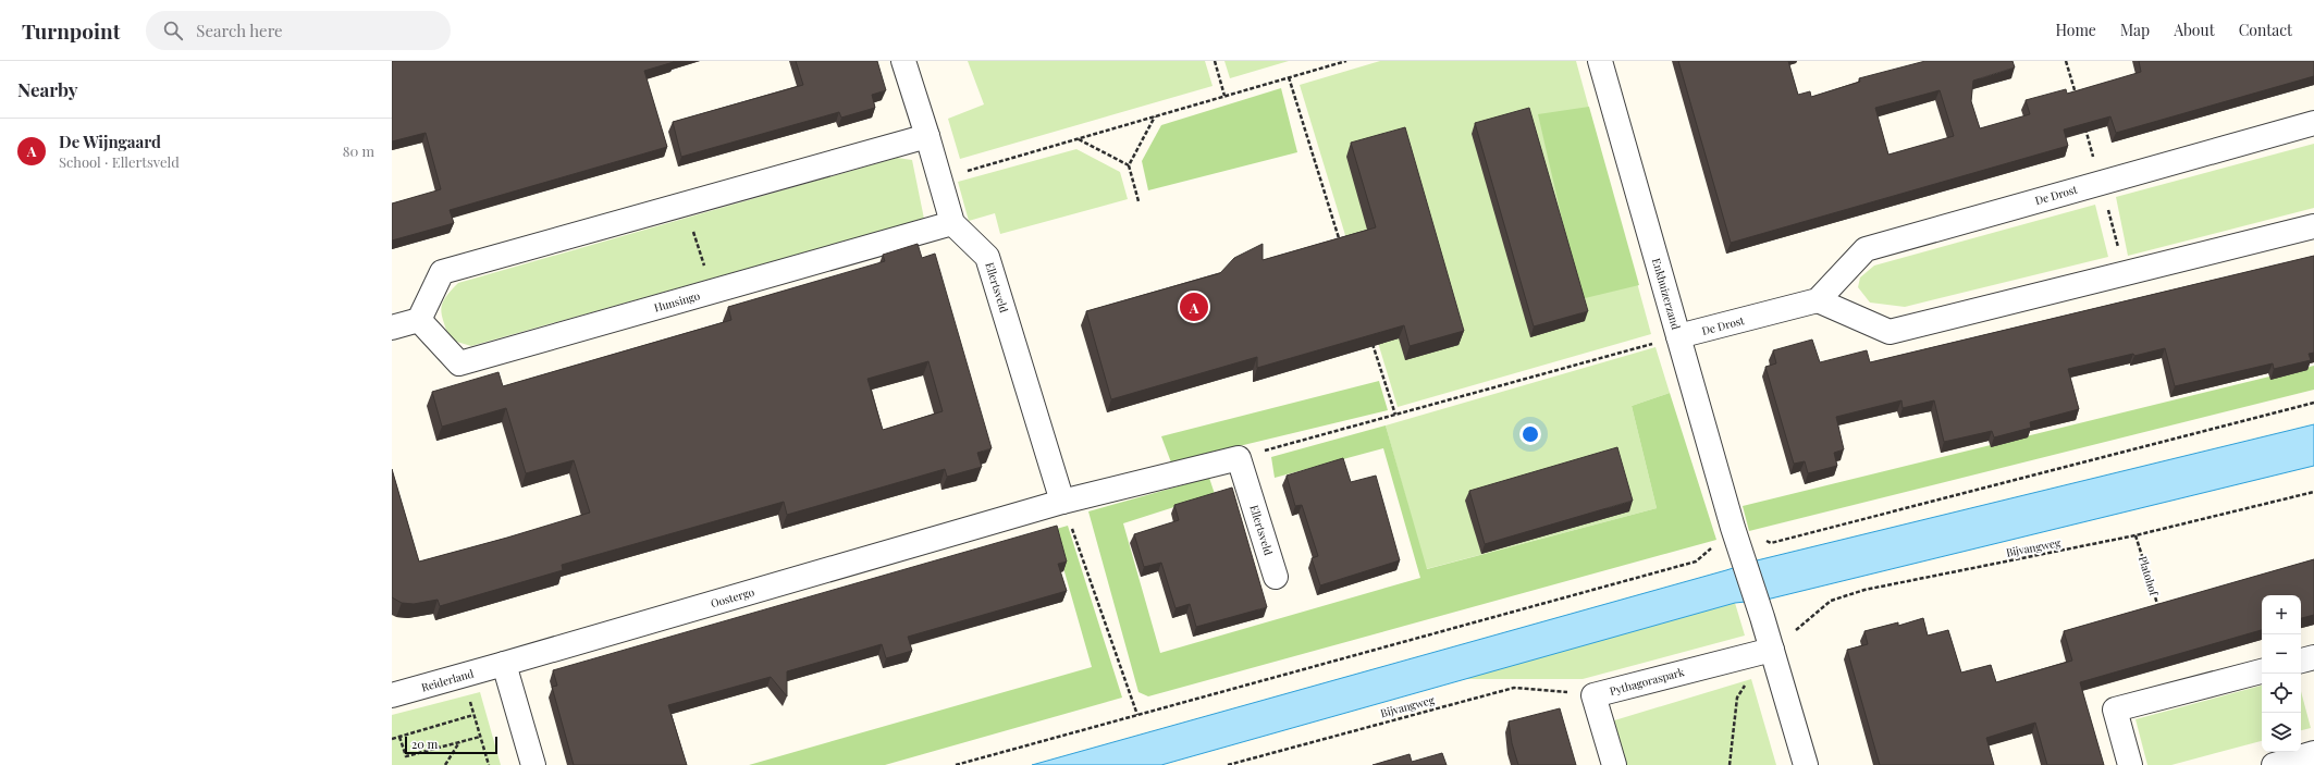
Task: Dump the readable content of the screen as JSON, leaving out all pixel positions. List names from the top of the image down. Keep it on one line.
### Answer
{"streets":{"street":["De Drost","Ellertsveld","Enkhuizerzand","Hunsingo","Oostergo","Reiderland","Pythagoraspark"],"path":["Bijvangweg","Platohof"]},"crossings":[["De Drost","Enkhuizerzand"],["Ellertsveld","Hunsingo"],["Ellertsveld","Oostergo"],["Bijvangweg","Platohof"],["Bijvangweg","Pythagoraspark"],["Oostergo","Reiderland"]],"scale_bar":"20 m","page":{"header":"Turnpoint","search":"Search here","nav":["Home","Map","About","Contact"],"heading":"Nearby","list":[{"mark":"A","name":"De Wijngaard","note":"School · Ellertsveld","value":"80 m"}],"pins":"A","map_buttons":["+","−"],"scale":"20 m"}}
